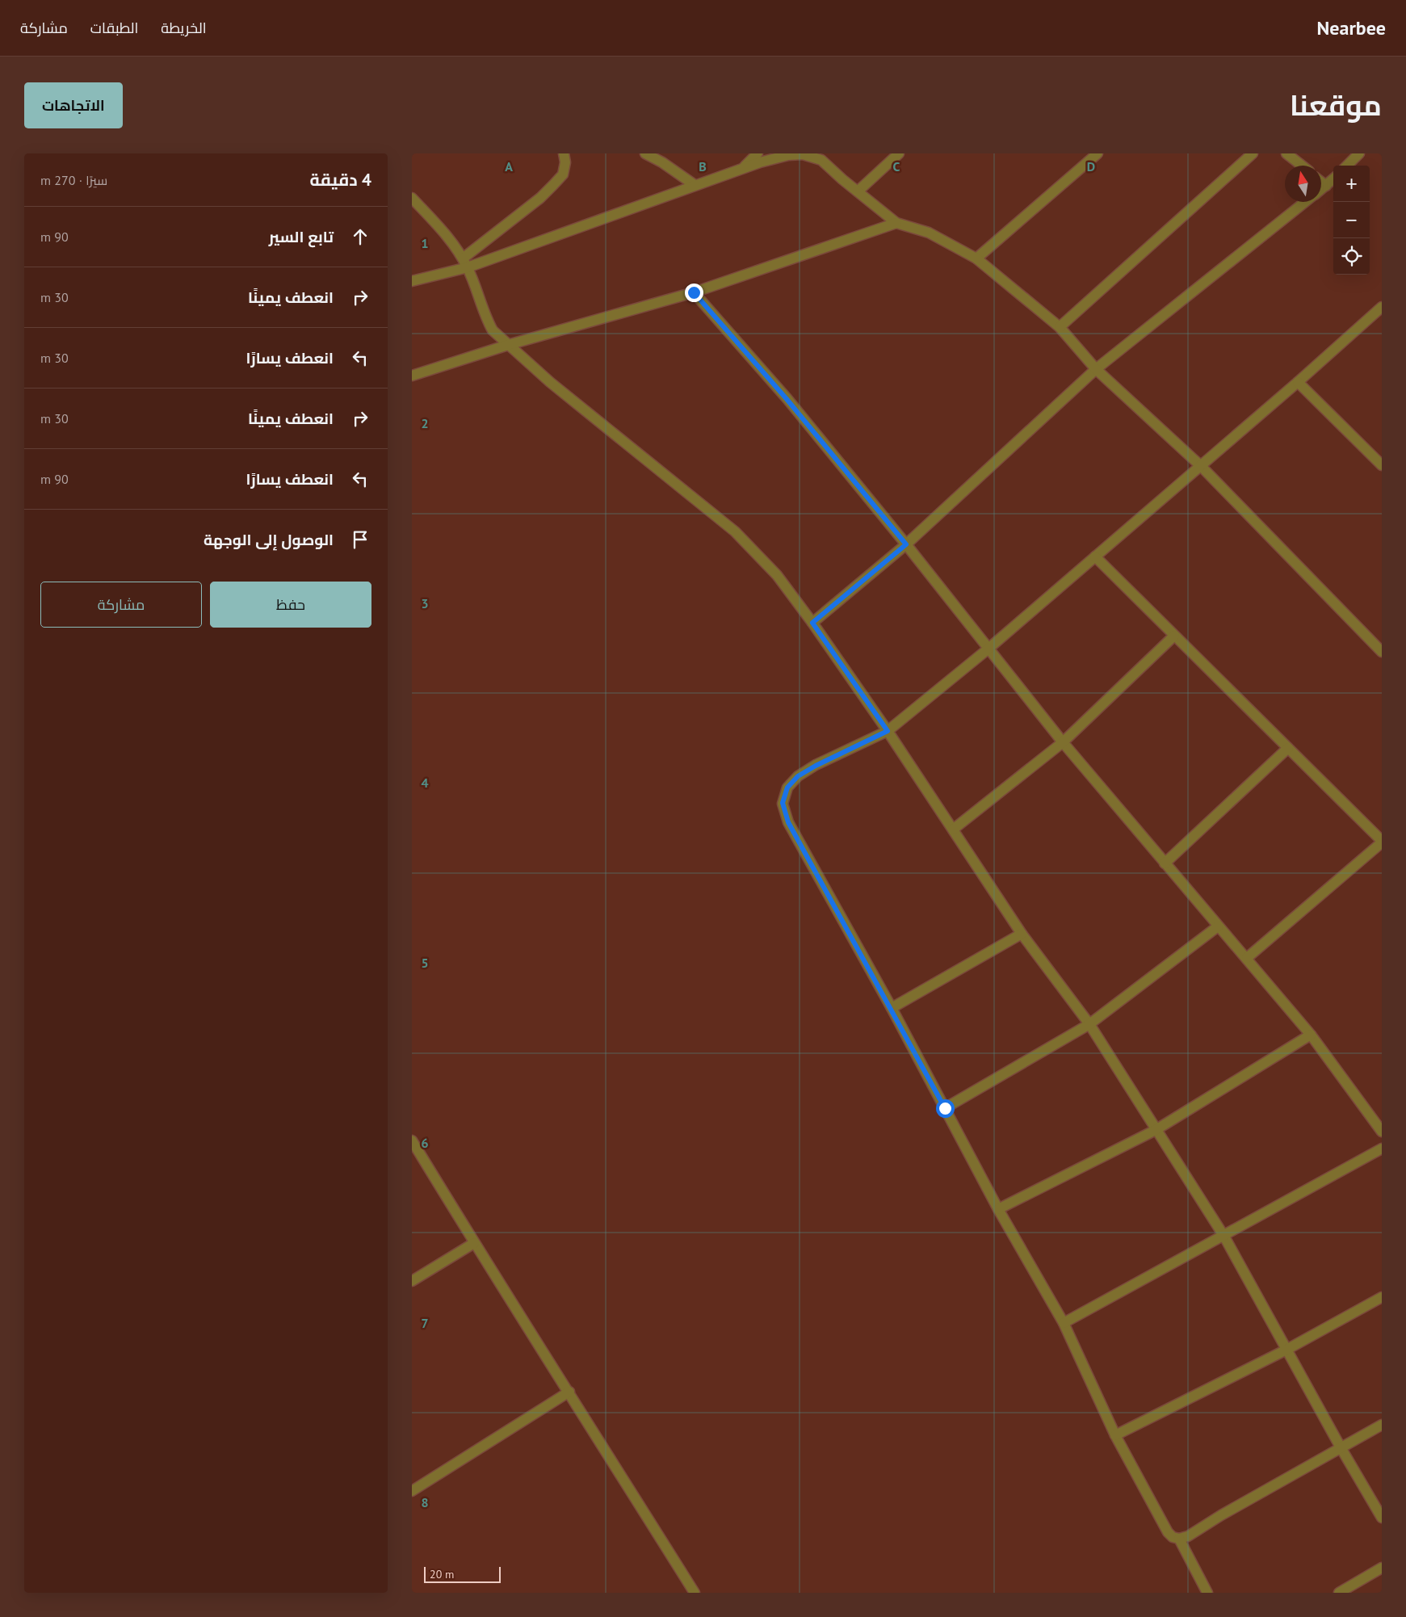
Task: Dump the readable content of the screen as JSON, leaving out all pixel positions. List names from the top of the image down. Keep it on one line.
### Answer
{"scale_bar":"20 m","north":"top","page":{"header":"Nearbee","nav":["الخريطة","الطبقات","مشاركة"],"title":"موقعنا","buttons":["الاتجاهات",["حفظ","مشاركة"]],"heading":["4 دقيقة","سيرًا · 270 m"],"map_buttons":["+","−"],"list":[["تابع السير","90 m"],["انعطف يمينًا","30 m"],["انعطف يسارًا","30 m"],["انعطف يمينًا","30 m"],["انعطف يسارًا","90 m"],"الوصول إلى الوجهة"],"scale":"20 m"},"grid":{"columns":["A","B","C","D"],"rows":["1","2","3","4","5","6","7","8"]}}
